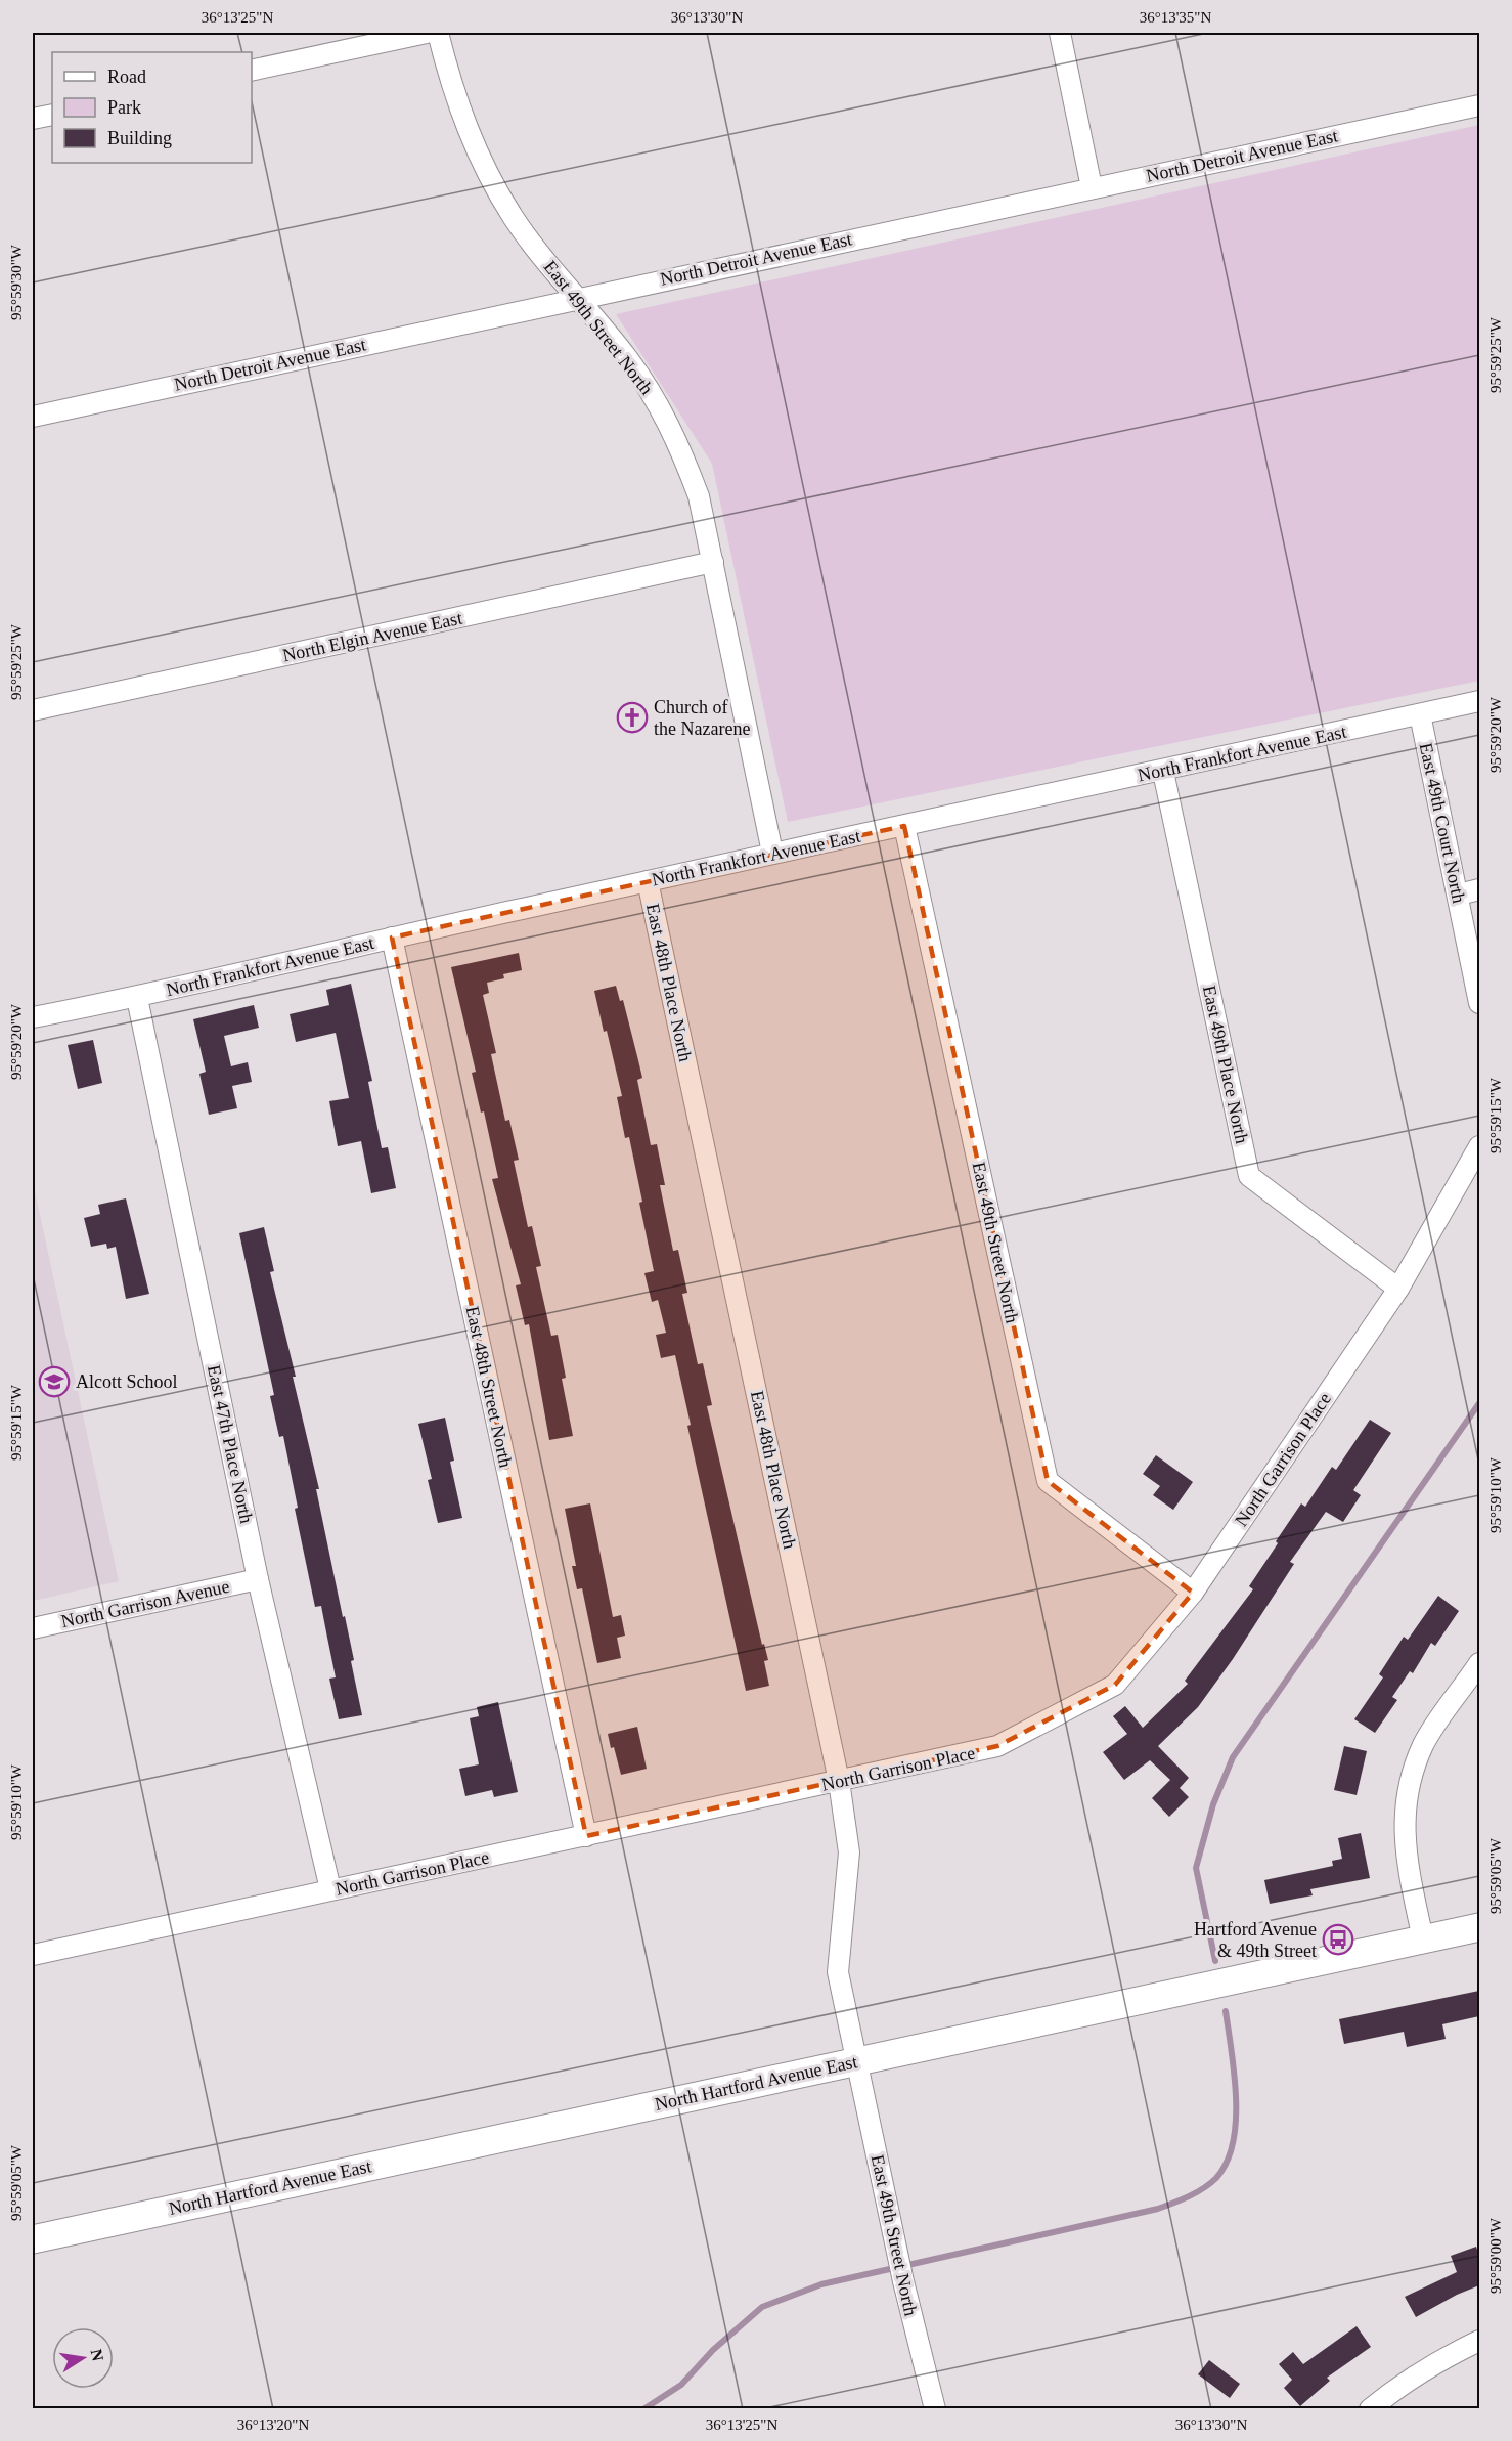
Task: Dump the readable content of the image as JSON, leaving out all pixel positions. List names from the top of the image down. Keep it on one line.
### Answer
{"streets":{"street":["North Detroit Avenue East","East 49th Street North","North Elgin Avenue East","North Frankfort Avenue East","East 49th Court North","East 48th Place North","East 49th Place North","East 48th Street North","East 47th Place North","North Garrison Place","North Garrison Avenue","North Hartford Avenue East"]},"crossings":[["North Detroit Avenue East","East 49th Street North"],["East 49th Street North","North Elgin Avenue East"],["East 49th Street North","North Frankfort Avenue East"],["East 49th Street North","East 48th Place North"],["East 49th Street North","North Garrison Place"],["East 49th Street North","North Hartford Avenue East"],["North Frankfort Avenue East","East 49th Court North"],["North Frankfort Avenue East","East 48th Place North"],["North Frankfort Avenue East","East 49th Place North"],["North Frankfort Avenue East","East 48th Street North"],["North Frankfort Avenue East","East 47th Place North"],["East 48th Place North","North Garrison Place"],["East 48th Place North","North Hartford Avenue East"],["East 49th Place North","North Garrison Place"],["East 48th Street North","North Garrison Place"],["East 47th Place North","North Garrison Place"],["East 47th Place North","North Garrison Avenue"]],"places":{"church":["Church of the Nazarene"],"school or university":["Alcott School"],"bus stop":["Hartford Avenue & 49th Street"]},"legend":["Road","Park","Building"],"north":"right","coordinates":["36°13'25\"N","36°13'30\"N","36°13'35\"N","95°59'30\"W","95°59'25\"W","95°59'20\"W","95°59'15\"W","95°59'10\"W","95°59'05\"W","95°59'00\"W","36°13'20\"N"]}
